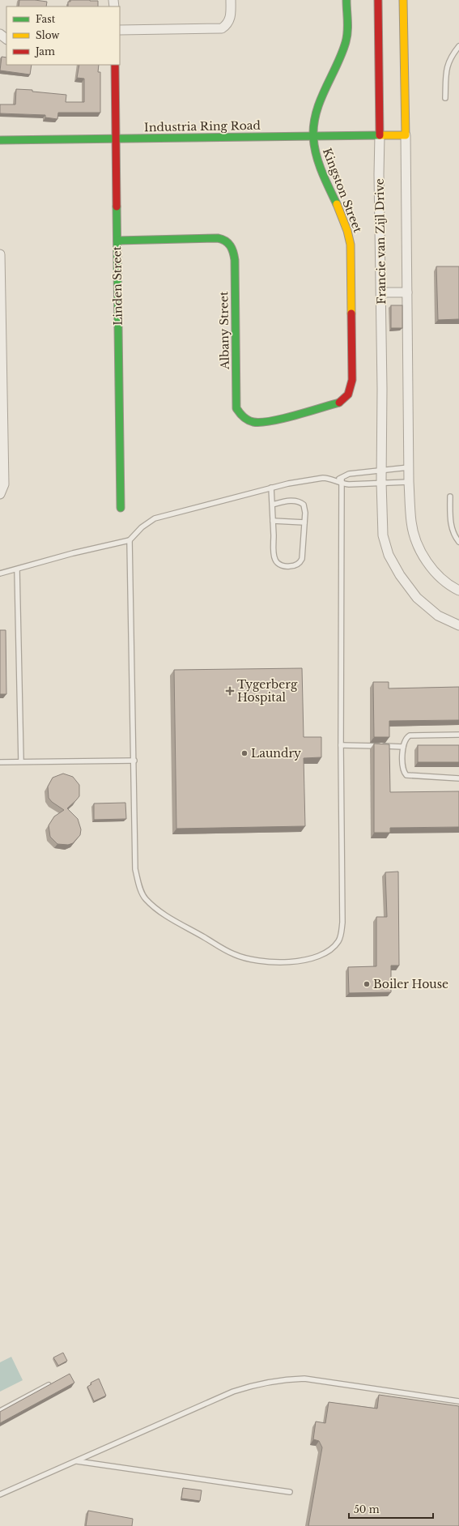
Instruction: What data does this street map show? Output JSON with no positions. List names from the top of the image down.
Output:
{
  "streets": {
    "street": [
      "Industria Ring Road",
      "Kingston Street",
      "Francie van Zijl Drive",
      "Linden Street",
      "Albany Street"
    ]
  },
  "crossings": [
    ["Industria Ring Road", "Kingston Street"],
    ["Industria Ring Road", "Francie van Zijl Drive"],
    ["Industria Ring Road", "Linden Street"],
    ["Kingston Street", "Albany Street"],
    ["Linden Street", "Albany Street"]
  ],
  "places": {
    "health": ["Tygerberg Hospital"],
    "other": ["Laundry", "Boiler House"]
  },
  "legend": ["Fast", "Slow", "Jam"],
  "scale_bar": "50 m"
}
